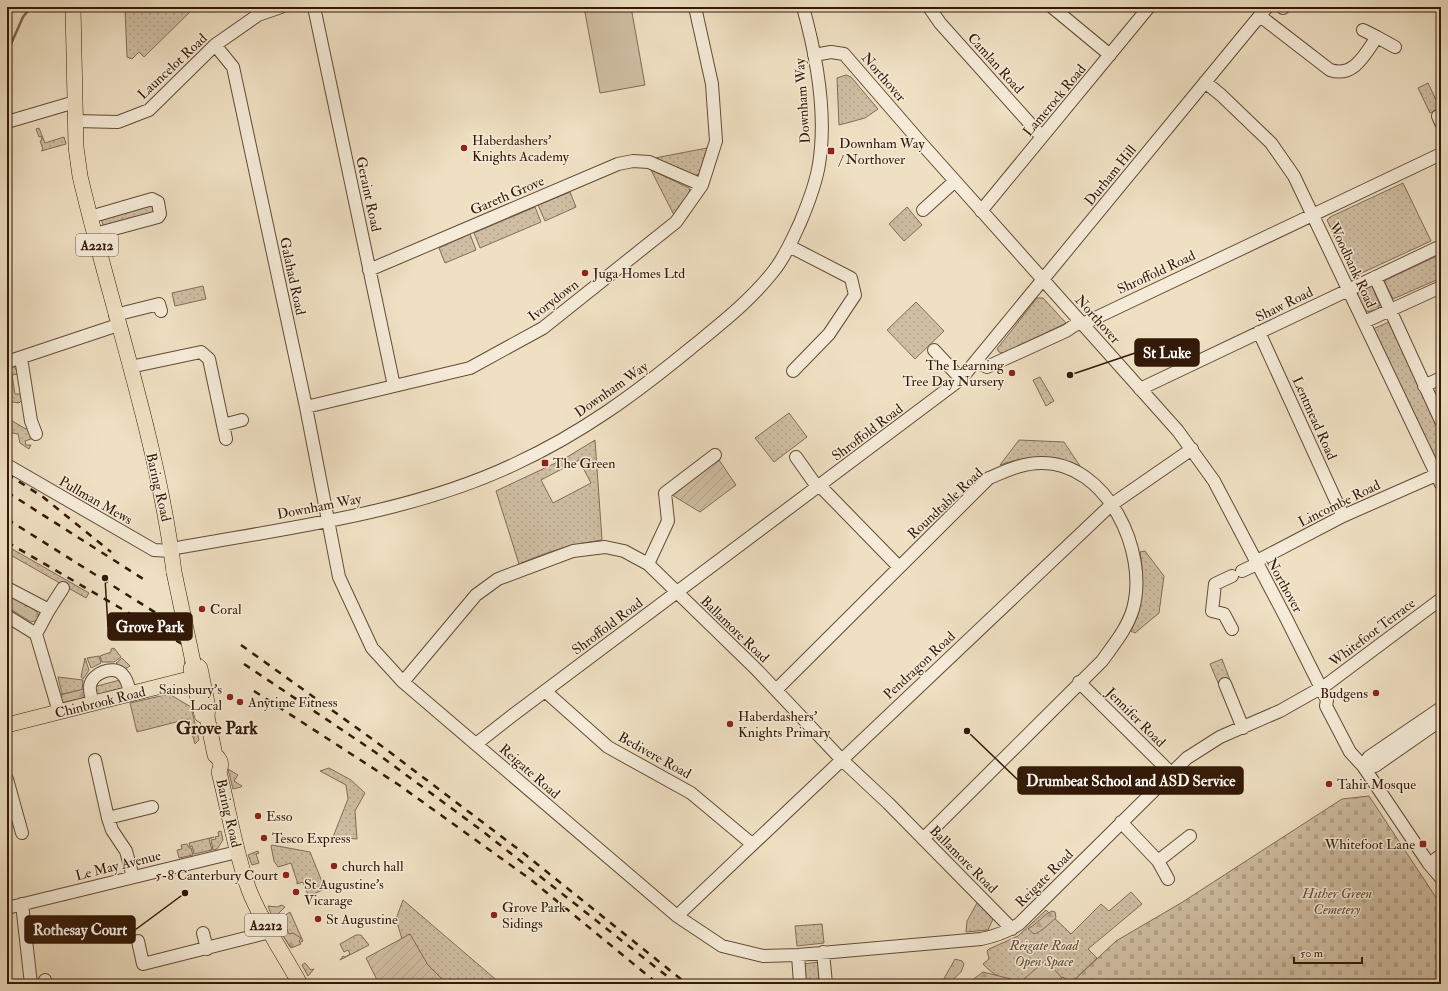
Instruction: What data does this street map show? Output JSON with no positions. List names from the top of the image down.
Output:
{
  "streets": {
    "main road": ["A2212", "Baring Road", "Chinbrook Road"],
    "street": [
      "Camlan Road",
      "Launcelot Road",
      "Northover",
      "Lamerock Road",
      "Downham Way",
      "Durham Hill",
      "Geraint Road",
      "Gareth Grove",
      "Woodbank Road",
      "Shroffold Road",
      "Galahad Road",
      "Ivorydown",
      "Shaw Road",
      "Lentmead Road",
      "Pullman Mews",
      "Roundtable Road",
      "Lincombe Road",
      "Ballamore Road",
      "Whitefoot Terrace",
      "Pendragon Road",
      "Jennifer Road",
      "Bedivere Road",
      "Reigate Road",
      "Le May Avenue"
    ]
  },
  "crossings": [
    ["Camlan Road", "Lamerock Road"],
    ["Launcelot Road", "A2212"],
    ["Launcelot Road", "Galahad Road"],
    ["Launcelot Road", "Baring Road"],
    ["Northover", "Lamerock Road"],
    ["Northover", "Downham Way"],
    ["Northover", "Durham Hill"],
    ["Northover", "Shroffold Road"],
    ["Northover", "Shaw Road"],
    ["Northover", "Lincombe Road"],
    ["Northover", "Whitefoot Terrace"],
    ["Northover", "Pendragon Road"],
    ["Northover", "Reigate Road"],
    ["Downham Way", "Galahad Road"],
    ["Downham Way", "Baring Road"],
    ["Downham Way", "Pullman Mews"],
    ["Downham Way", "Reigate Road"],
    ["Durham Hill", "Woodbank Road"],
    ["Durham Hill", "Shroffold Road"],
    ["Geraint Road", "Gareth Grove"],
    ["Geraint Road", "Ivorydown"],
    ["Gareth Grove", "Ivorydown"],
    ["A2212", "Baring Road"],
    ["Woodbank Road", "Shroffold Road"],
    ["Woodbank Road", "Shaw Road"],
    ["Woodbank Road", "Lincombe Road"],
    ["Shroffold Road", "Ballamore Road"],
    ["Shroffold Road", "Bedivere Road"],
    ["Shroffold Road", "Reigate Road"],
    ["Galahad Road", "Ivorydown"],
    ["Galahad Road", "Reigate Road"],
    ["Shaw Road", "Lentmead Road"],
    ["Lentmead Road", "Lincombe Road"],
    ["Baring Road", "Pullman Mews"],
    ["Baring Road", "Chinbrook Road"],
    ["Baring Road", "Le May Avenue"],
    ["Roundtable Road", "Ballamore Road"],
    ["Roundtable Road", "Pendragon Road"],
    ["Roundtable Road", "Jennifer Road"],
    ["Ballamore Road", "Pendragon Road"],
    ["Ballamore Road", "Reigate Road"],
    ["Whitefoot Terrace", "Reigate Road"],
    ["Pendragon Road", "Bedivere Road"],
    ["Pendragon Road", "Reigate Road"],
    ["Jennifer Road", "Reigate Road"]
  ],
  "districts": ["Grove Park"],
  "parks": ["Hither Green Cemetery", "Reigate Road Open Space"],
  "places": {
    "other": [
      "Haberdashers' Knights Academy",
      "Juga Homes Ltd",
      "The Learning Tree Day Nursery",
      "St Luke",
      "Grove Park",
      "Coral",
      "Budgens",
      "Sainsbury's Local",
      "Anytime Fitness",
      "Haberdashers' Knights Primary",
      "Drumbeat School and ASD Service",
      "Tahir Mosque",
      "Esso",
      "Tesco Express",
      "church hall",
      "5-8 Canterbury Court",
      "St Augustine's Vicarage",
      "Rothesay Court",
      "Grove Park Sidings",
      "St Augustine"
    ],
    "transit": ["Downham Way / Northover", "The Green", "Whitefoot Lane"]
  },
  "scale_bar": "50 m"
}
